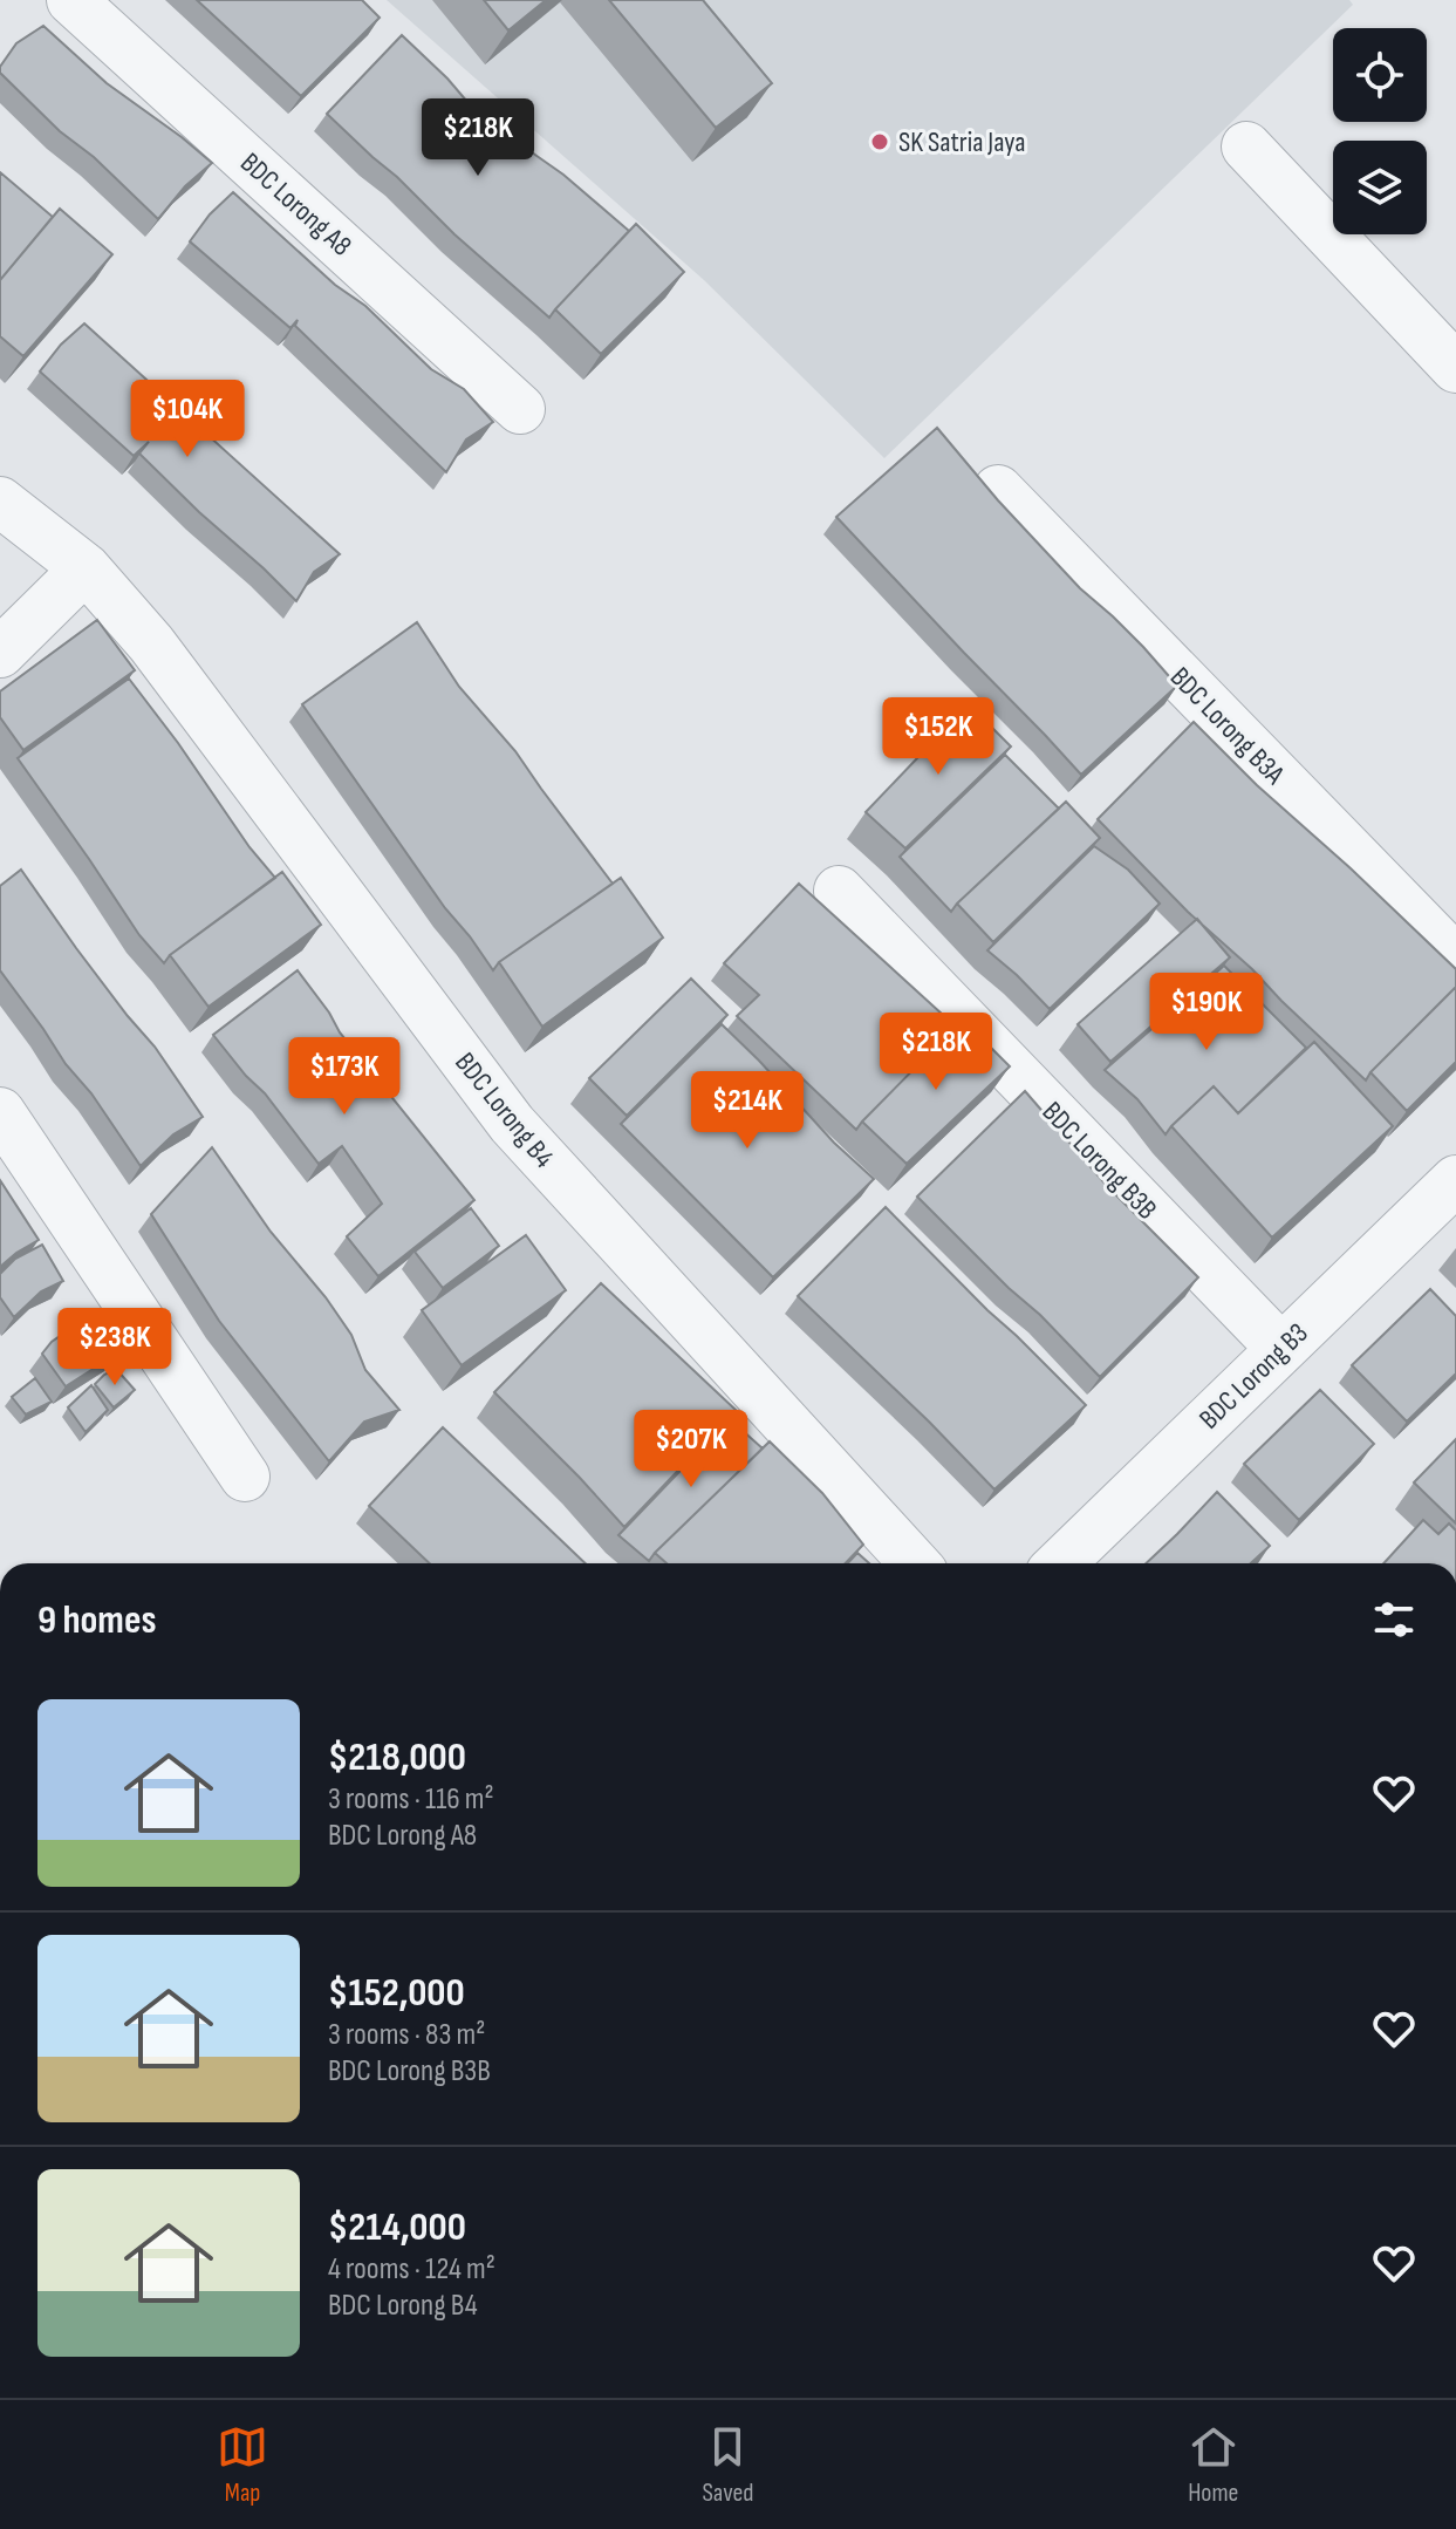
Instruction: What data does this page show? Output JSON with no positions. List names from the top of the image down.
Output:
{
  "streets": {
    "street": [
      "BDC Lorong A8",
      "BDC Lorong B3A",
      "BDC Lorong B4",
      "BDC Lorong B3B",
      "BDC Lorong B3"
    ]
  },
  "crossings": [
    ["BDC Lorong B3B", "BDC Lorong B3"]
  ],
  "places": ["SK Satria Jaya"],
  "page": {
    "price": [
      "$218K",
      "$104K",
      "$152K",
      "$190K",
      "$218K",
      "$173K",
      "$214K",
      "$238K",
      "$207K"
    ],
    "heading": "9 homes",
    "list": [
      {
        "name": "$218,000",
        "note": "3 rooms · 116 m² · BDC Lorong A8"
      },
      {
        "name": "$152,000",
        "note": "3 rooms · 83 m² · BDC Lorong B3B"
      },
      {
        "name": "$214,000",
        "note": "4 rooms · 124 m² · BDC Lorong B4"
      }
    ],
    "tabs": ["Map", "Saved", "Home"]
  }
}
